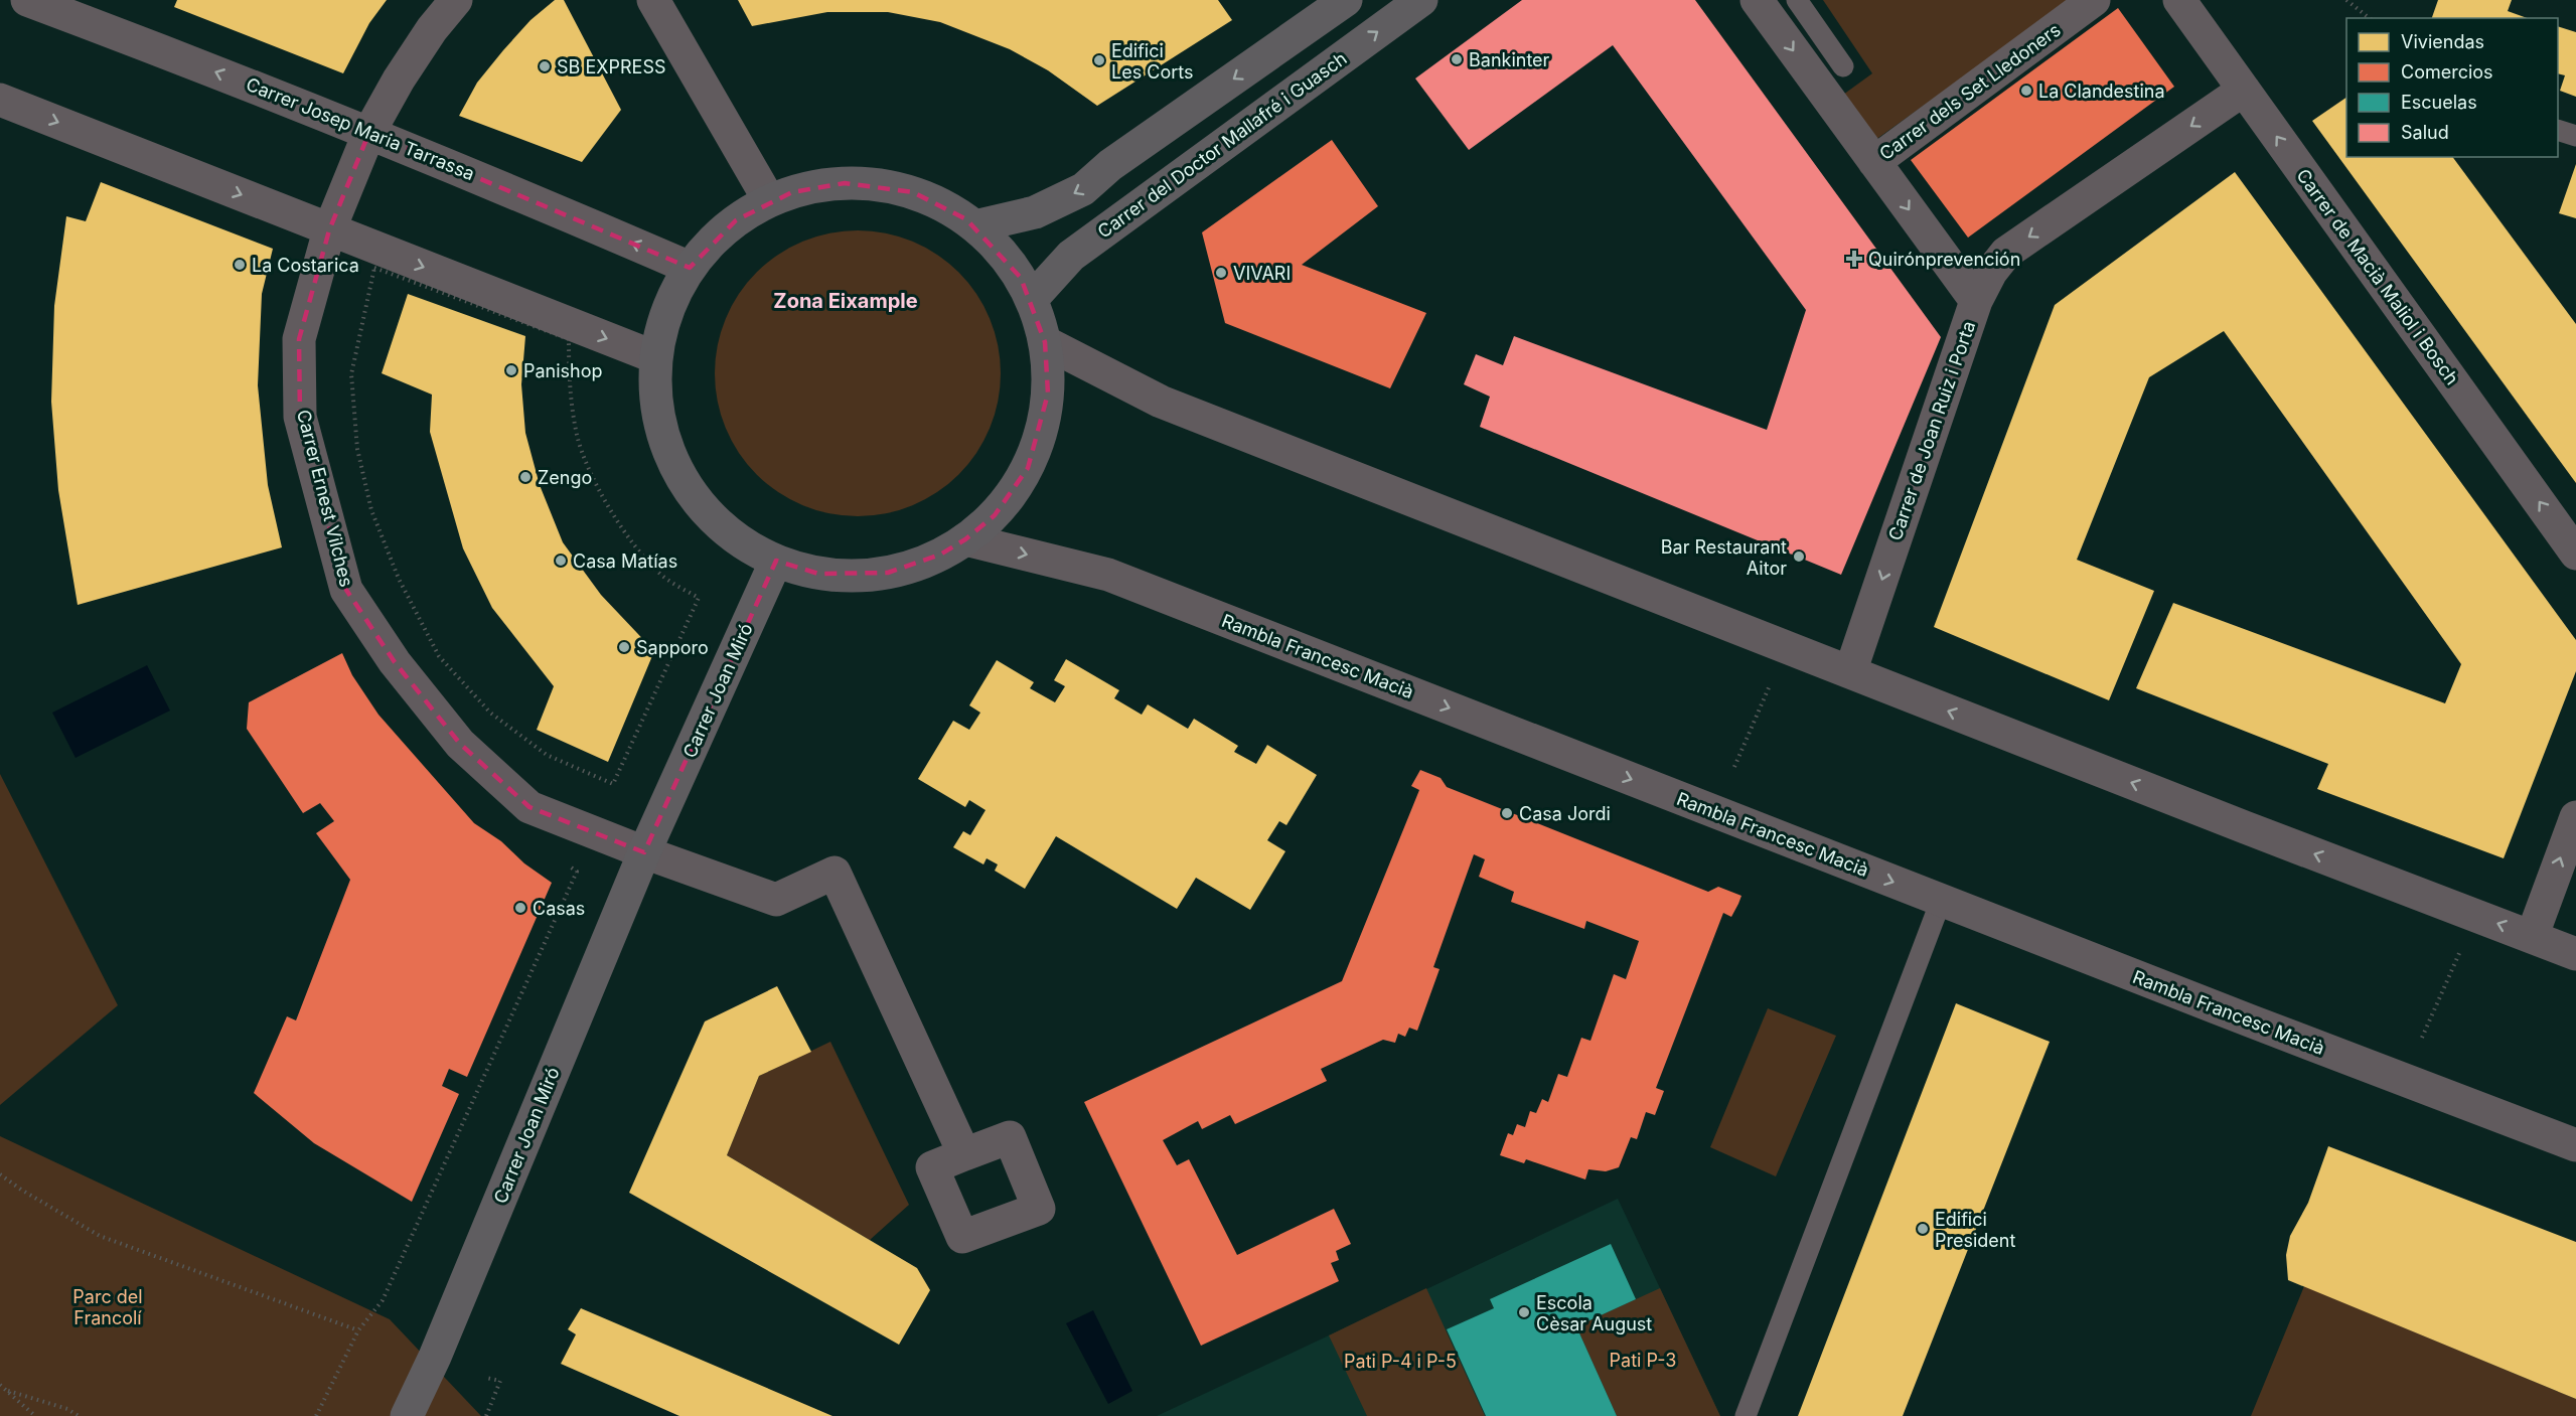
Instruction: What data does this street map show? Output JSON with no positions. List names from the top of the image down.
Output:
{
  "streets": {
    "street": [
      "Carrer dels Set Lledoners",
      "Carrer Josep Maria Tarrassa",
      "Carrer del Doctor Mallafré i Guasch",
      "Carrer de Macià Maliol i Bosch",
      "Carrer de Joan Ruiz i Porta",
      "Carrer Ernest Vilches",
      "Rambla Francesc Macià",
      "Carrer Joan Miró"
    ]
  },
  "crossings": [
    ["Carrer dels Set Lledoners", "Carrer de Joan Ruiz i Porta"],
    ["Carrer Josep Maria Tarrassa", "Carrer Ernest Vilches"],
    ["Carrer Ernest Vilches", "Carrer Joan Miró"]
  ],
  "one_way": ["Carrer de Macià Maliol i Bosch", "Carrer de Joan Ruiz i Porta"],
  "districts": ["Zona Eixample"],
  "parks": ["Parc del Francolí", "Pati P-3", "Pati P-4 i P-5"],
  "places": {
    "other": [
      "Bankinter",
      "Edifici Les Corts",
      "SB EXPRESS",
      "La Clandestina",
      "La Costarica",
      "VIVARI",
      "Panishop",
      "Zengo",
      "Bar Restaurant Aitor",
      "Casa Matías",
      "Sapporo",
      "Casa Jordi",
      "Casas",
      "Edifici President",
      "Escola Cèsar August"
    ],
    "health": ["Quirónprevención"]
  },
  "legend": [
    "Viviendas",
    "Comercios",
    "Escuelas",
    "Salud"
  ]
}
